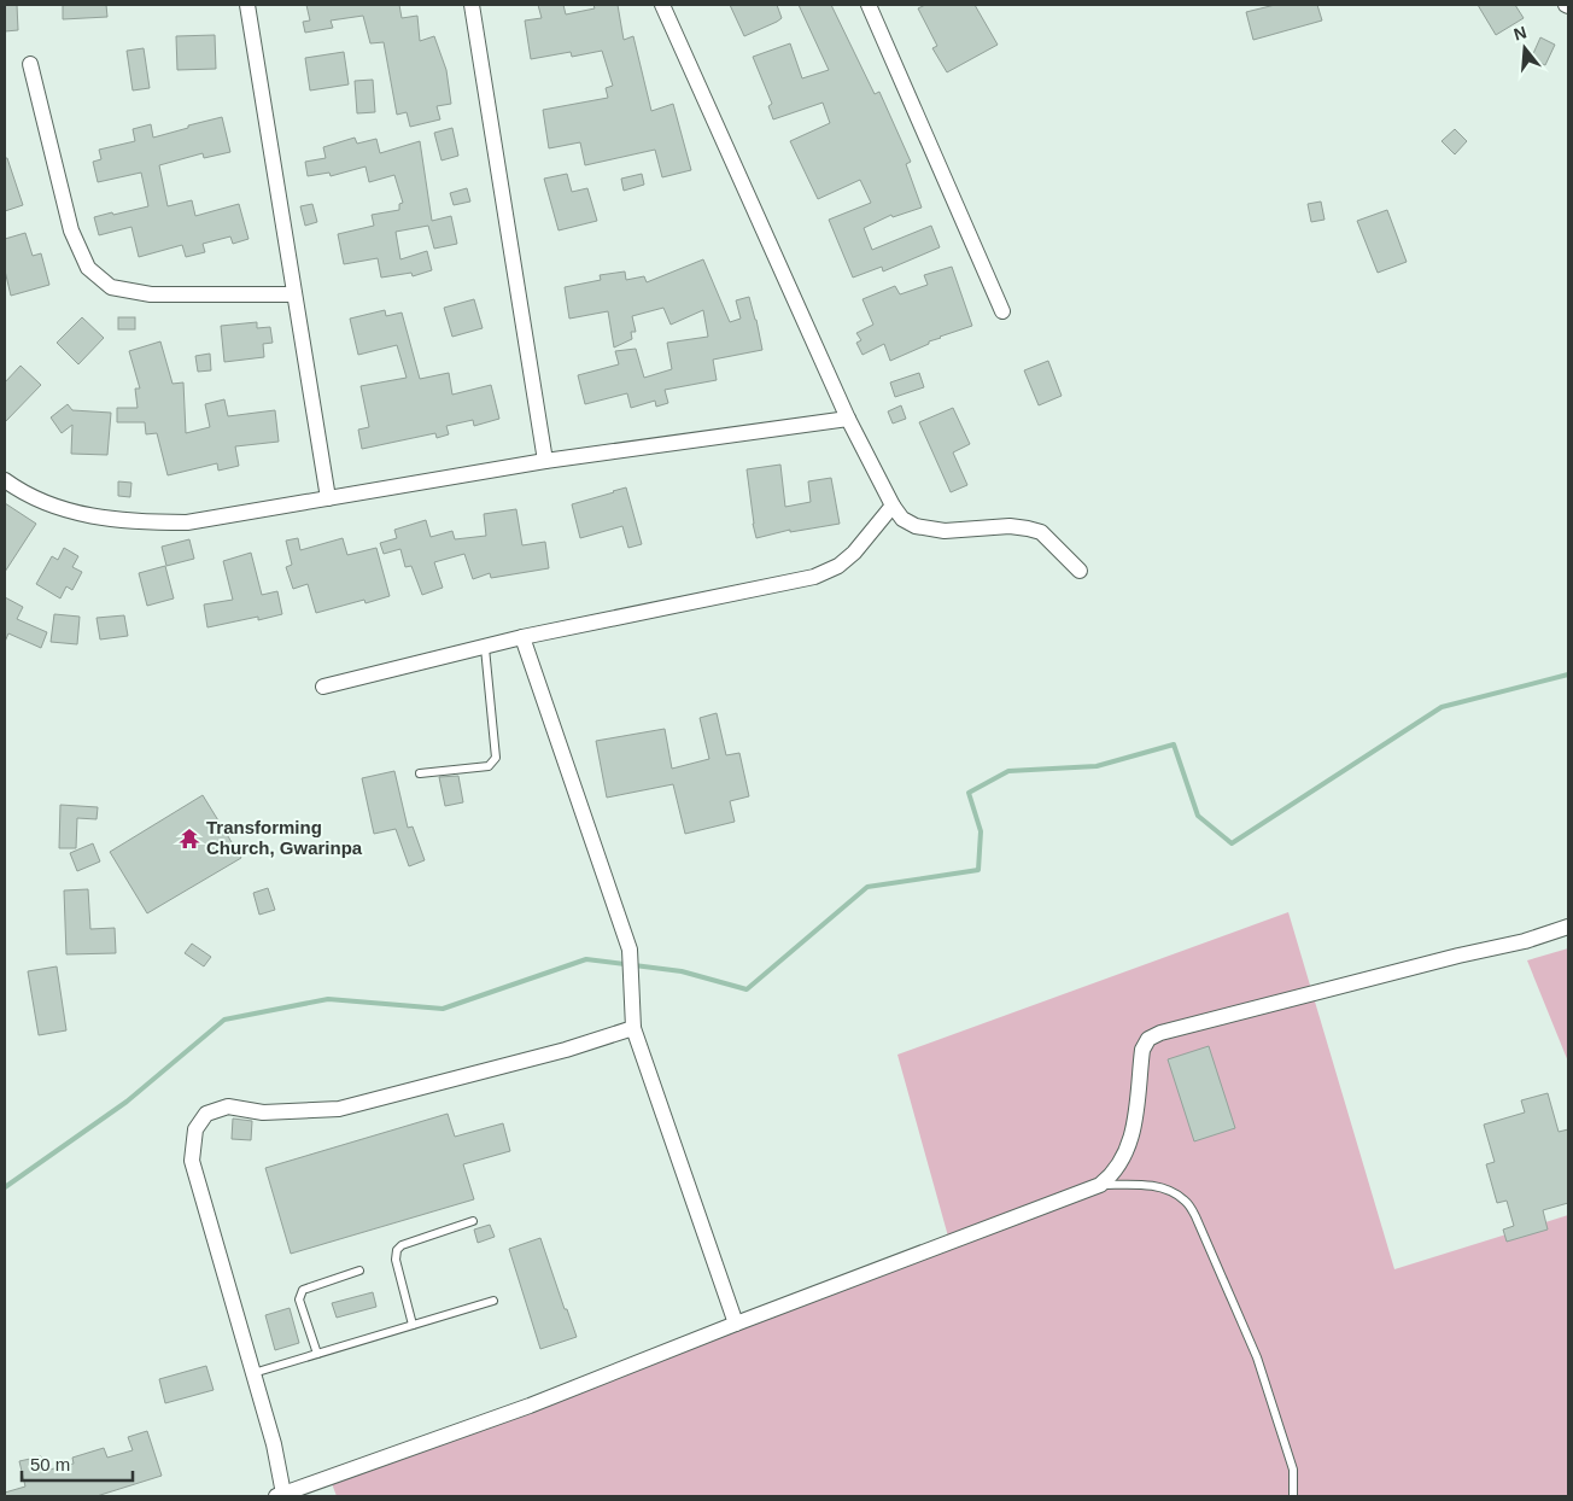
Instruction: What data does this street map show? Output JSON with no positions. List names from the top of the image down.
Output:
{
  "places": {
    "temple": ["Transforming Church, Gwarinpa"]
  },
  "scale_bar": "50 m",
  "north": "top"
}
